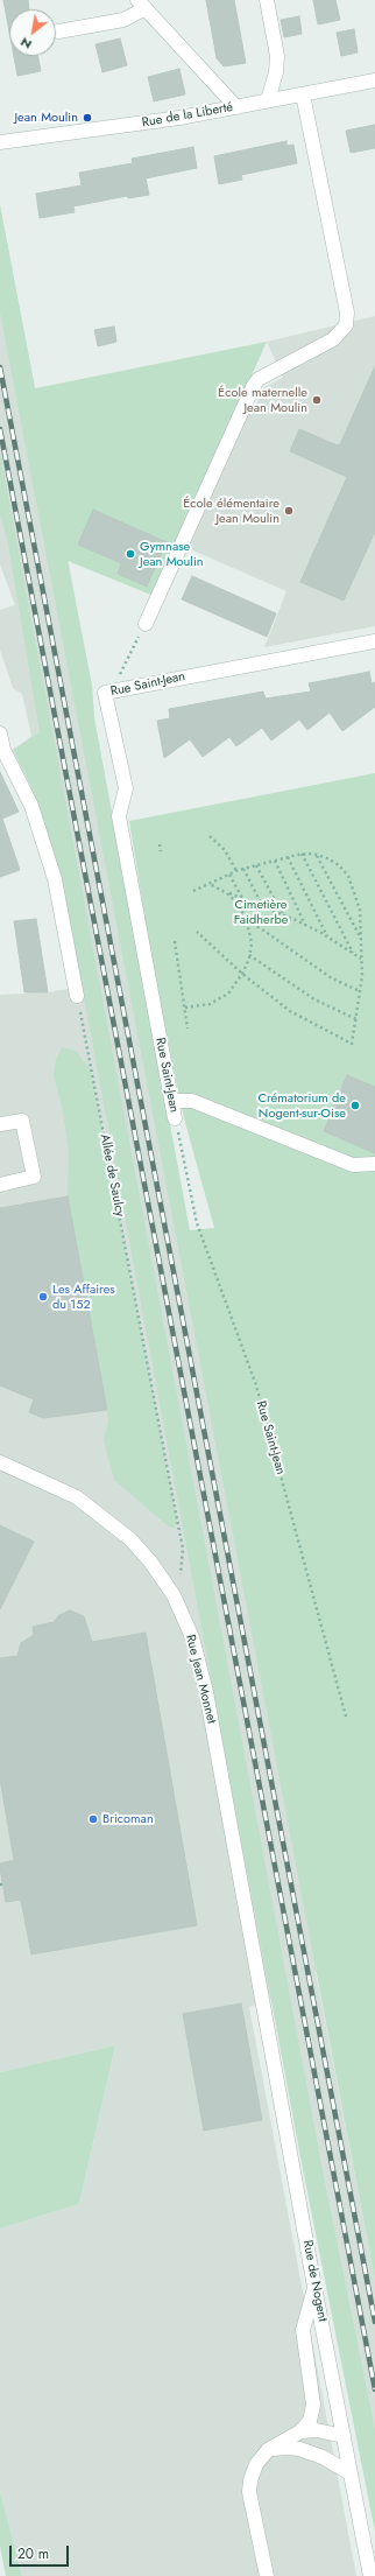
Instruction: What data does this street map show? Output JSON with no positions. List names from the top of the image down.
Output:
{
  "streets": {
    "street": [
      "Rue de la Liberté",
      "Rue Saint-Jean",
      "Rue Jean Monnet",
      "Rue de Nogent"
    ],
    "path": ["Allée de Saulcy"]
  },
  "crossings": [
    ["Allée de Saulcy", "Rue Jean Monnet"],
    ["Rue Jean Monnet", "Rue de Nogent"]
  ],
  "parks": ["Cimetière Faidherbe"],
  "places": [
    "Jean Moulin",
    "École maternelle Jean Moulin",
    "École élémentaire Jean Moulin",
    "Gymnase Jean Moulin",
    "Crématorium de Nogent-sur-Oise",
    "Les Affaires du 152",
    "Bricoman"
  ],
  "scale_bar": "20 m",
  "north": "bottom left"
}
